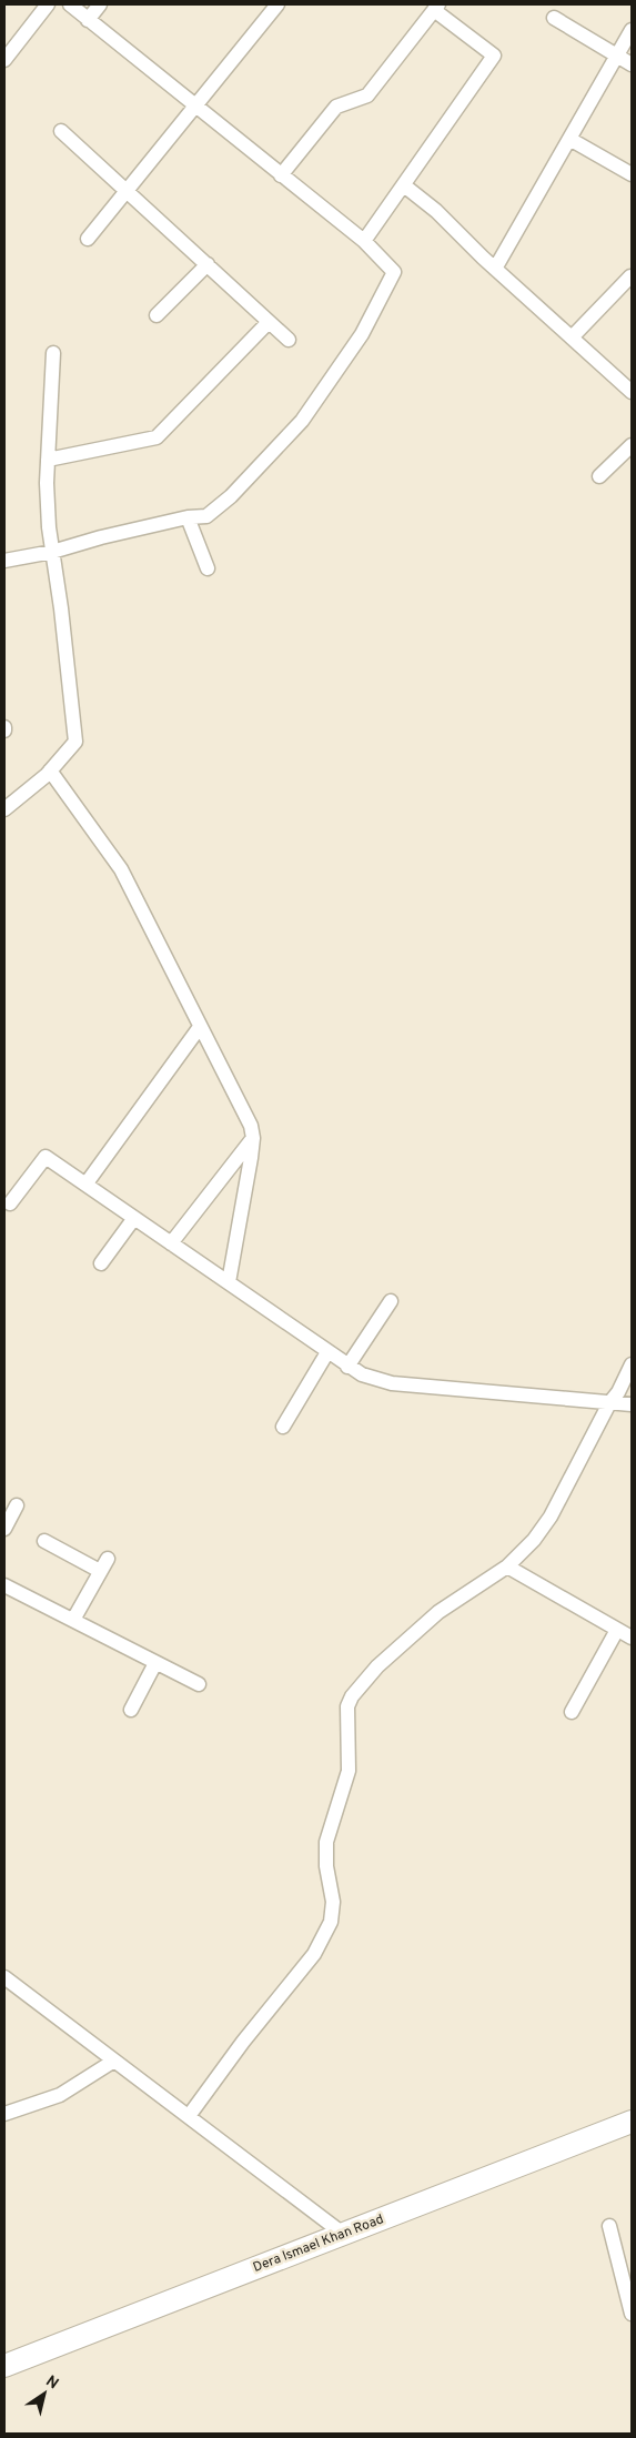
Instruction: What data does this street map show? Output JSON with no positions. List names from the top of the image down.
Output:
{
  "streets": {
    "highway": ["Dera Ismael Khan Road"]
  },
  "north": "top right"
}
